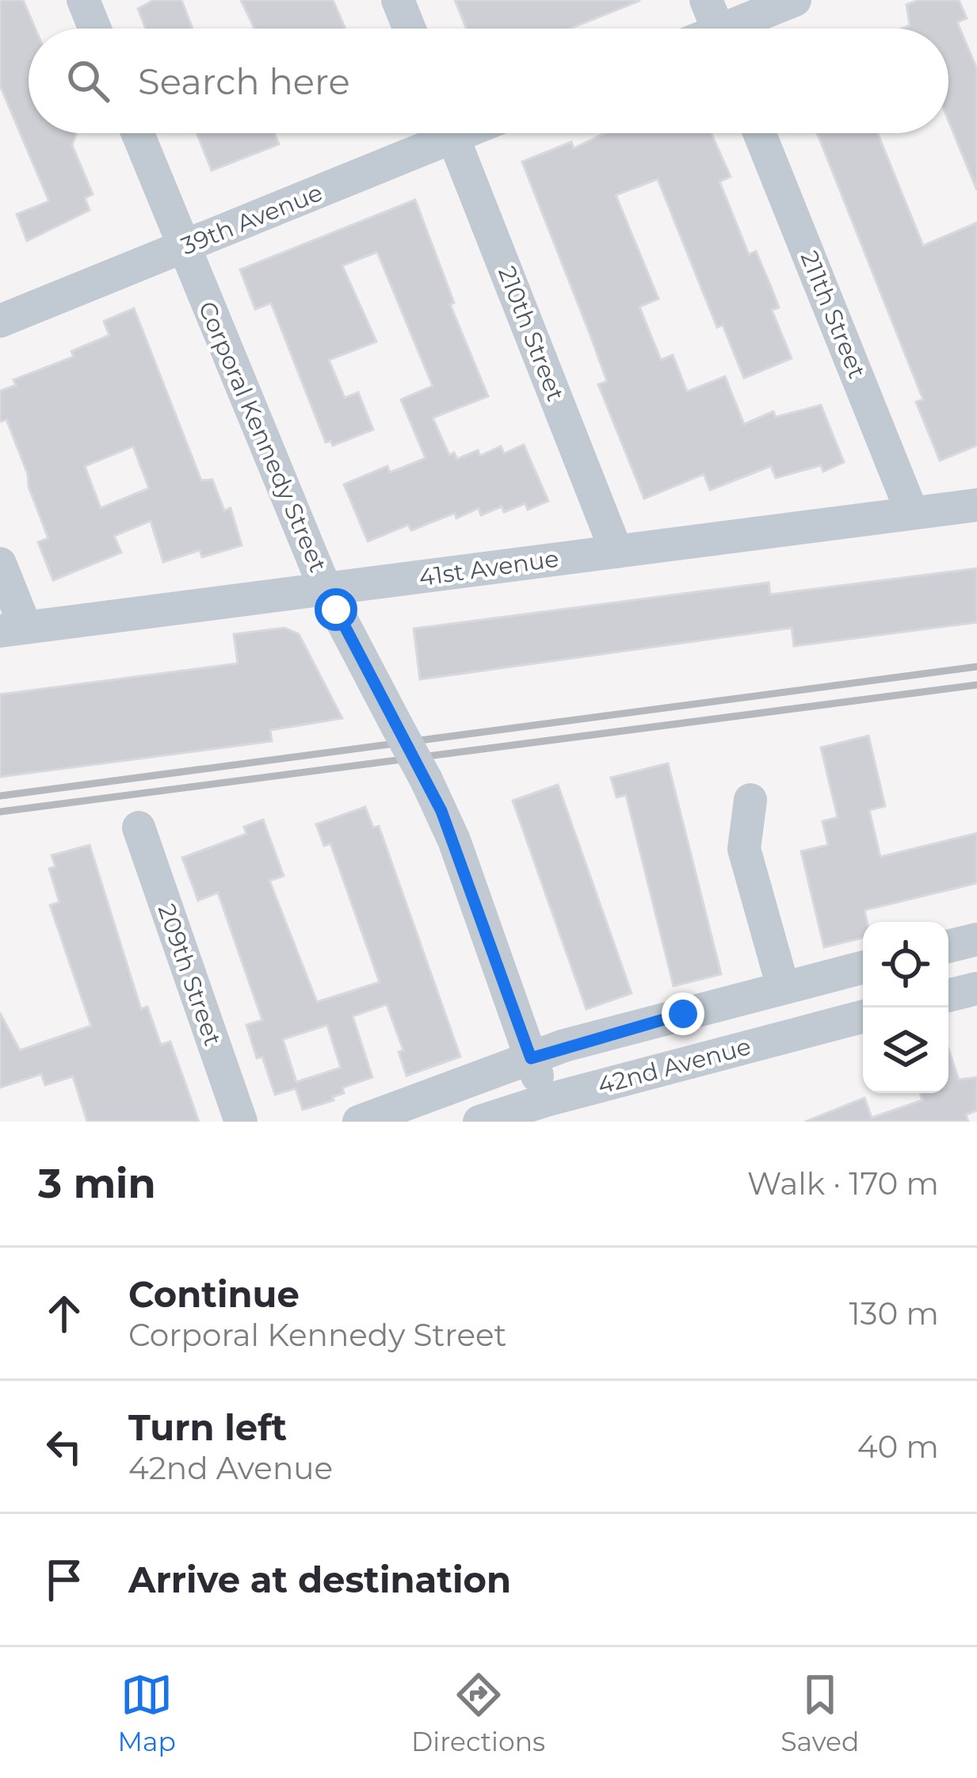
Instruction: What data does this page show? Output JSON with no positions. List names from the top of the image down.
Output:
{
  "streets": {
    "street": [
      "39th Avenue",
      "211th Street",
      "210th Street",
      "Corporal Kennedy Street",
      "41st Avenue",
      "209th Street",
      "42nd Avenue"
    ]
  },
  "crossings": [
    ["39th Avenue", "Corporal Kennedy Street"],
    ["211th Street", "41st Avenue"],
    ["210th Street", "41st Avenue"],
    ["Corporal Kennedy Street", "41st Avenue"],
    ["Corporal Kennedy Street", "42nd Avenue"]
  ],
  "page": {
    "search": "Search here",
    "heading": ["3 min", "Walk · 170 m"],
    "list": [
      ["Continue", "Corporal Kennedy Street", "130 m"],
      ["Turn left", "42nd Avenue", "40 m"],
      "Arrive at destination"
    ],
    "nav": ["Map", "Directions", "Saved"]
  }
}
